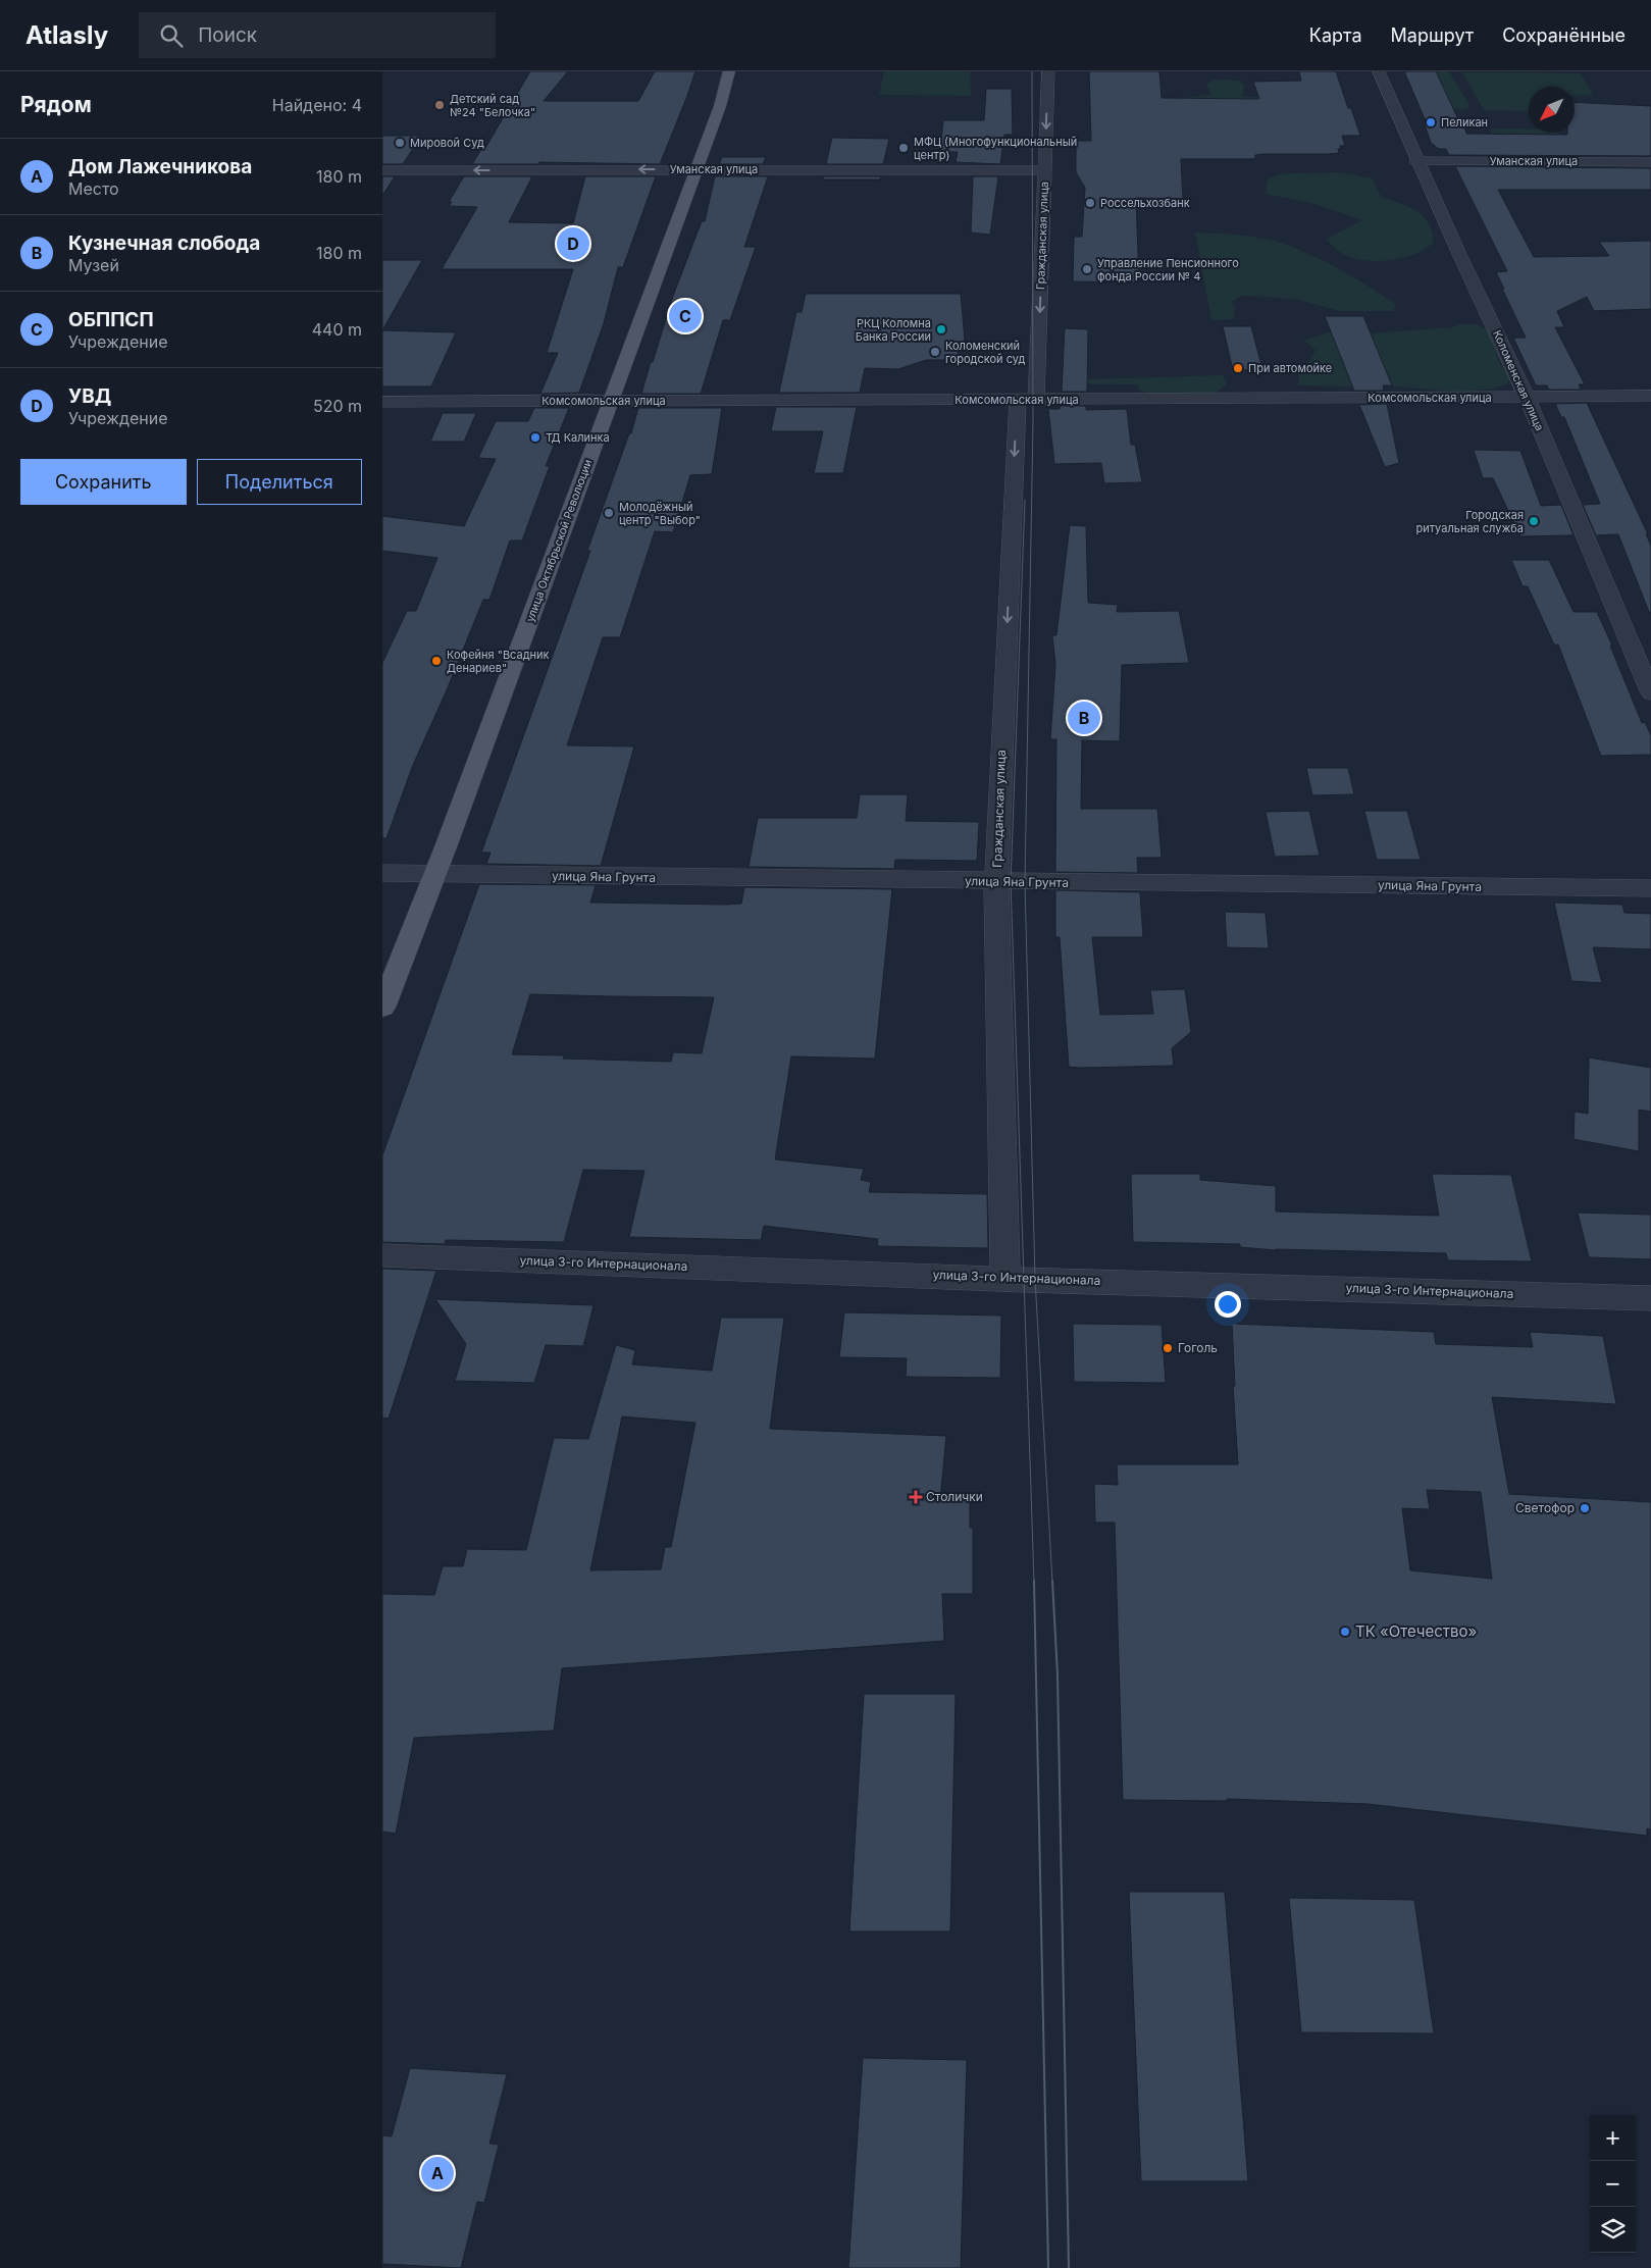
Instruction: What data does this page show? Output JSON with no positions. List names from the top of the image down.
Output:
{
  "streets": {
    "main road": ["улица Октябрьской Революции"],
    "street": [
      "Уманская улица",
      "Гражданская улица",
      "Коломенская улица",
      "Комсомольская улица",
      "улица Яна Грунта",
      "улица 3-го Интернационала"
    ]
  },
  "crossings": [
    ["Уманская улица", "Гражданская улица"],
    ["Уманская улица", "Коломенская улица"],
    ["Уманская улица", "улица Октябрьской Революции"],
    ["Гражданская улица", "Комсомольская улица"],
    ["Гражданская улица", "улица Яна Грунта"],
    ["Гражданская улица", "улица 3-го Интернационала"],
    ["Коломенская улица", "Комсомольская улица"],
    ["Комсомольская улица", "улица Октябрьской Революции"],
    ["улица Октябрьской Революции", "улица Яна Грунта"]
  ],
  "one_way": ["Гражданская улица"],
  "places": {
    "other": [
      "Детский сад №24 \"Белочка\"",
      "Пеликан",
      "Мировой Суд",
      "МФЦ (Многофункциональный центр)",
      "Россельхозбанк",
      "Управление Пенсионного фонда России № 4",
      "РКЦ Коломна Банка России",
      "Коломенский городской суд",
      "При автомойке",
      "ТД Калинка",
      "Молодёжный центр \"Выбор\"",
      "Городская ритуальная служба",
      "Кофейня \"Всадник Денариев\"",
      "Гоголь",
      "Светофор",
      "ТК «Отечество»"
    ],
    "health": ["Столички"]
  },
  "north": "bottom left",
  "page": {
    "header": "Atlasly",
    "search": "Поиск",
    "nav": ["Карта", "Маршрут", "Сохранённые"],
    "heading": ["Рядом", "Найдено: 4"],
    "list": [
      {
        "mark": "A",
        "name": "Дом Лажечникова",
        "note": "Место",
        "value": "180 m"
      },
      {
        "mark": "B",
        "name": "Кузнечная слобода",
        "note": "Музей",
        "value": "180 m"
      },
      {
        "mark": "C",
        "name": "ОБППСП",
        "note": "Учреждение",
        "value": "440 m"
      },
      {
        "mark": "D",
        "name": "УВД",
        "note": "Учреждение",
        "value": "520 m"
      }
    ],
    "pins": [
      "D",
      "C",
      "B",
      "A"
    ],
    "buttons": ["Сохранить", "Поделиться"],
    "map_buttons": ["+", "−"]
  }
}
